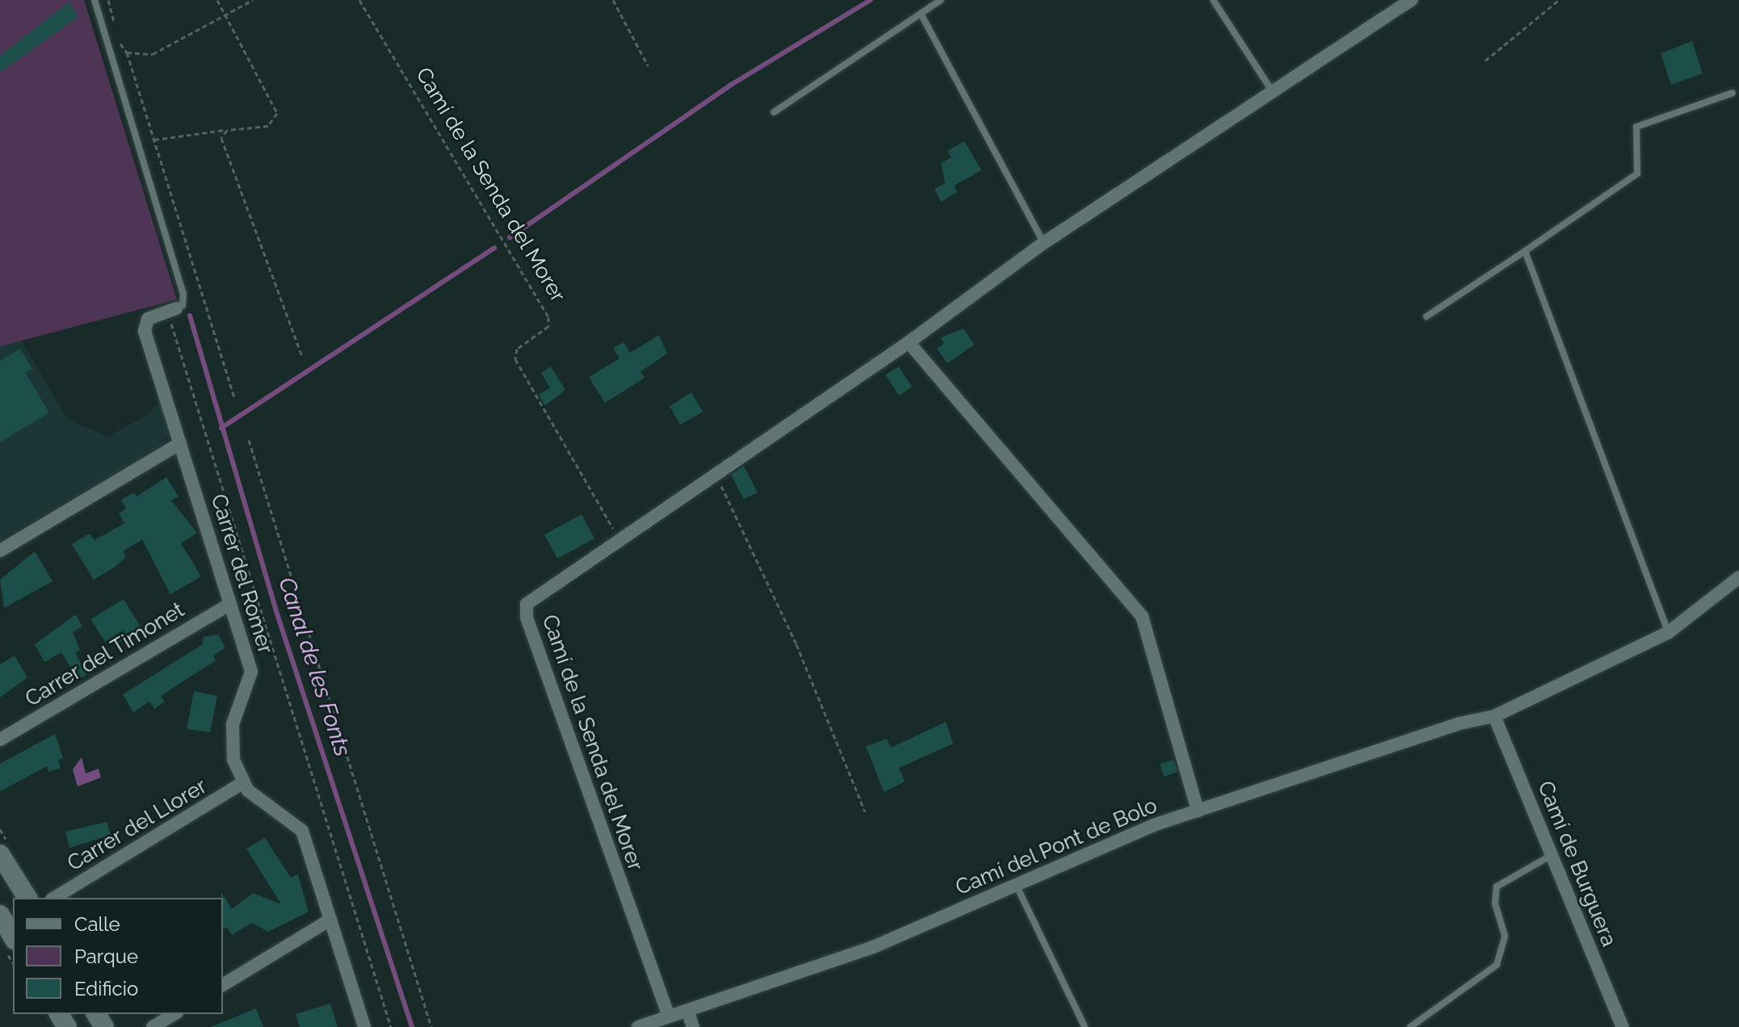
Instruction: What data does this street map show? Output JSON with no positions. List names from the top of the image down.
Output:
{
  "streets": {
    "street": [
      "Camí de la Senda del Morer",
      "Carrer del Romer",
      "Carrer del Timonet",
      "Carrer del Llorer",
      "Camí del Pont de Bolo",
      "Camí de Burguera"
    ]
  },
  "crossings": [
    ["Camí de la Senda del Morer", "Camí del Pont de Bolo"],
    ["Carrer del Romer", "Carrer del Timonet"],
    ["Carrer del Romer", "Carrer del Llorer"],
    ["Camí del Pont de Bolo", "Camí de Burguera"]
  ],
  "water": ["Canal de les Fonts"],
  "legend": ["Calle", "Parque", "Edificio"]
}
